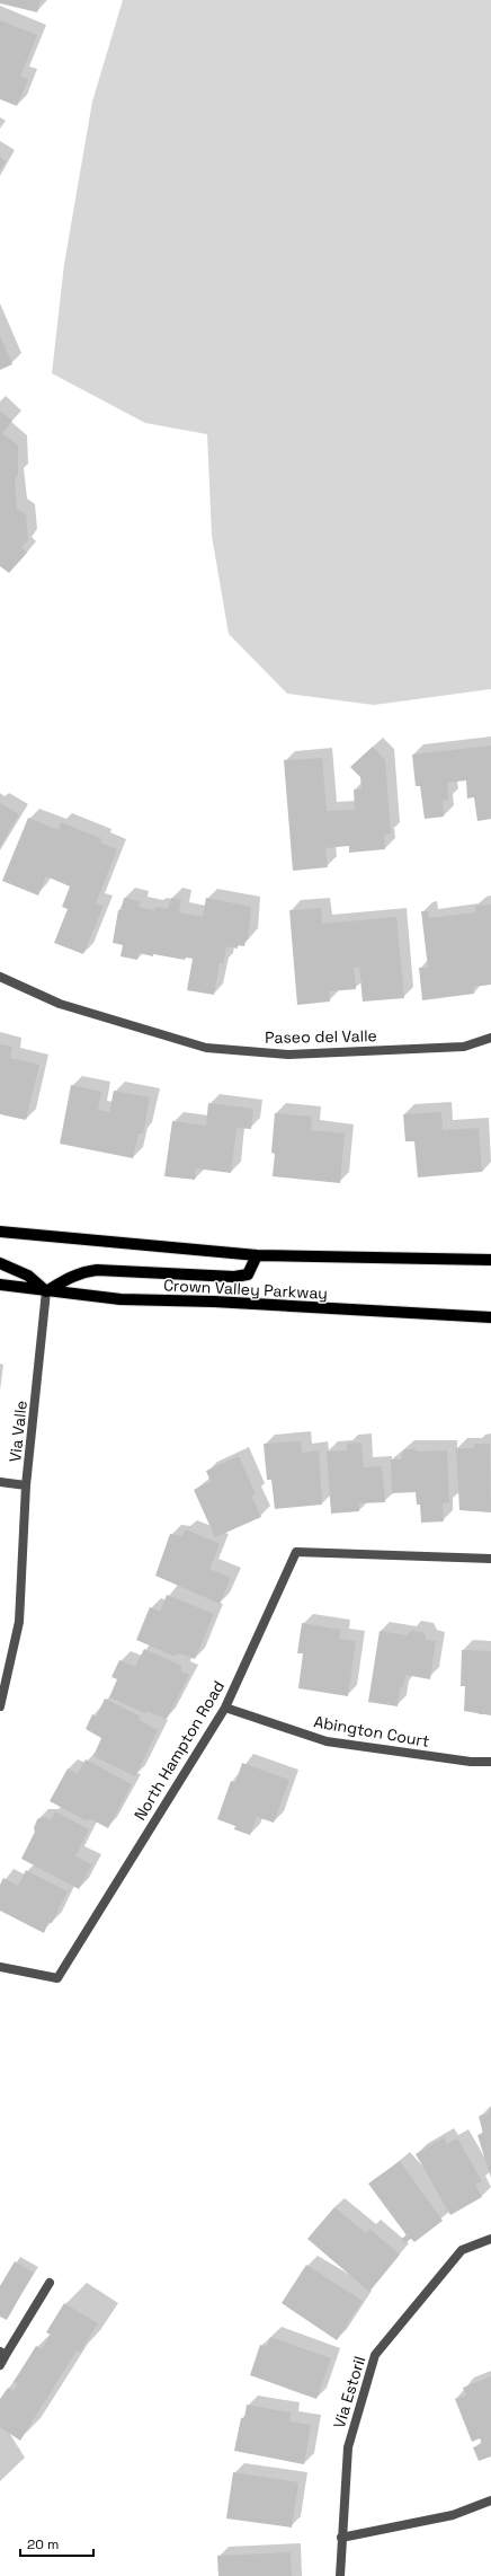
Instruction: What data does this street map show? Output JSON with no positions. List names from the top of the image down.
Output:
{
  "streets": {
    "main road": ["Crown Valley Parkway"],
    "street": [
      "Paseo del Valle",
      "Via Valle",
      "Abington Court",
      "North Hampton Road",
      "Via Estoril"
    ]
  },
  "crossings": [
    ["Crown Valley Parkway", "Via Valle"],
    ["Abington Court", "North Hampton Road"]
  ],
  "scale_bar": "20 m"
}
